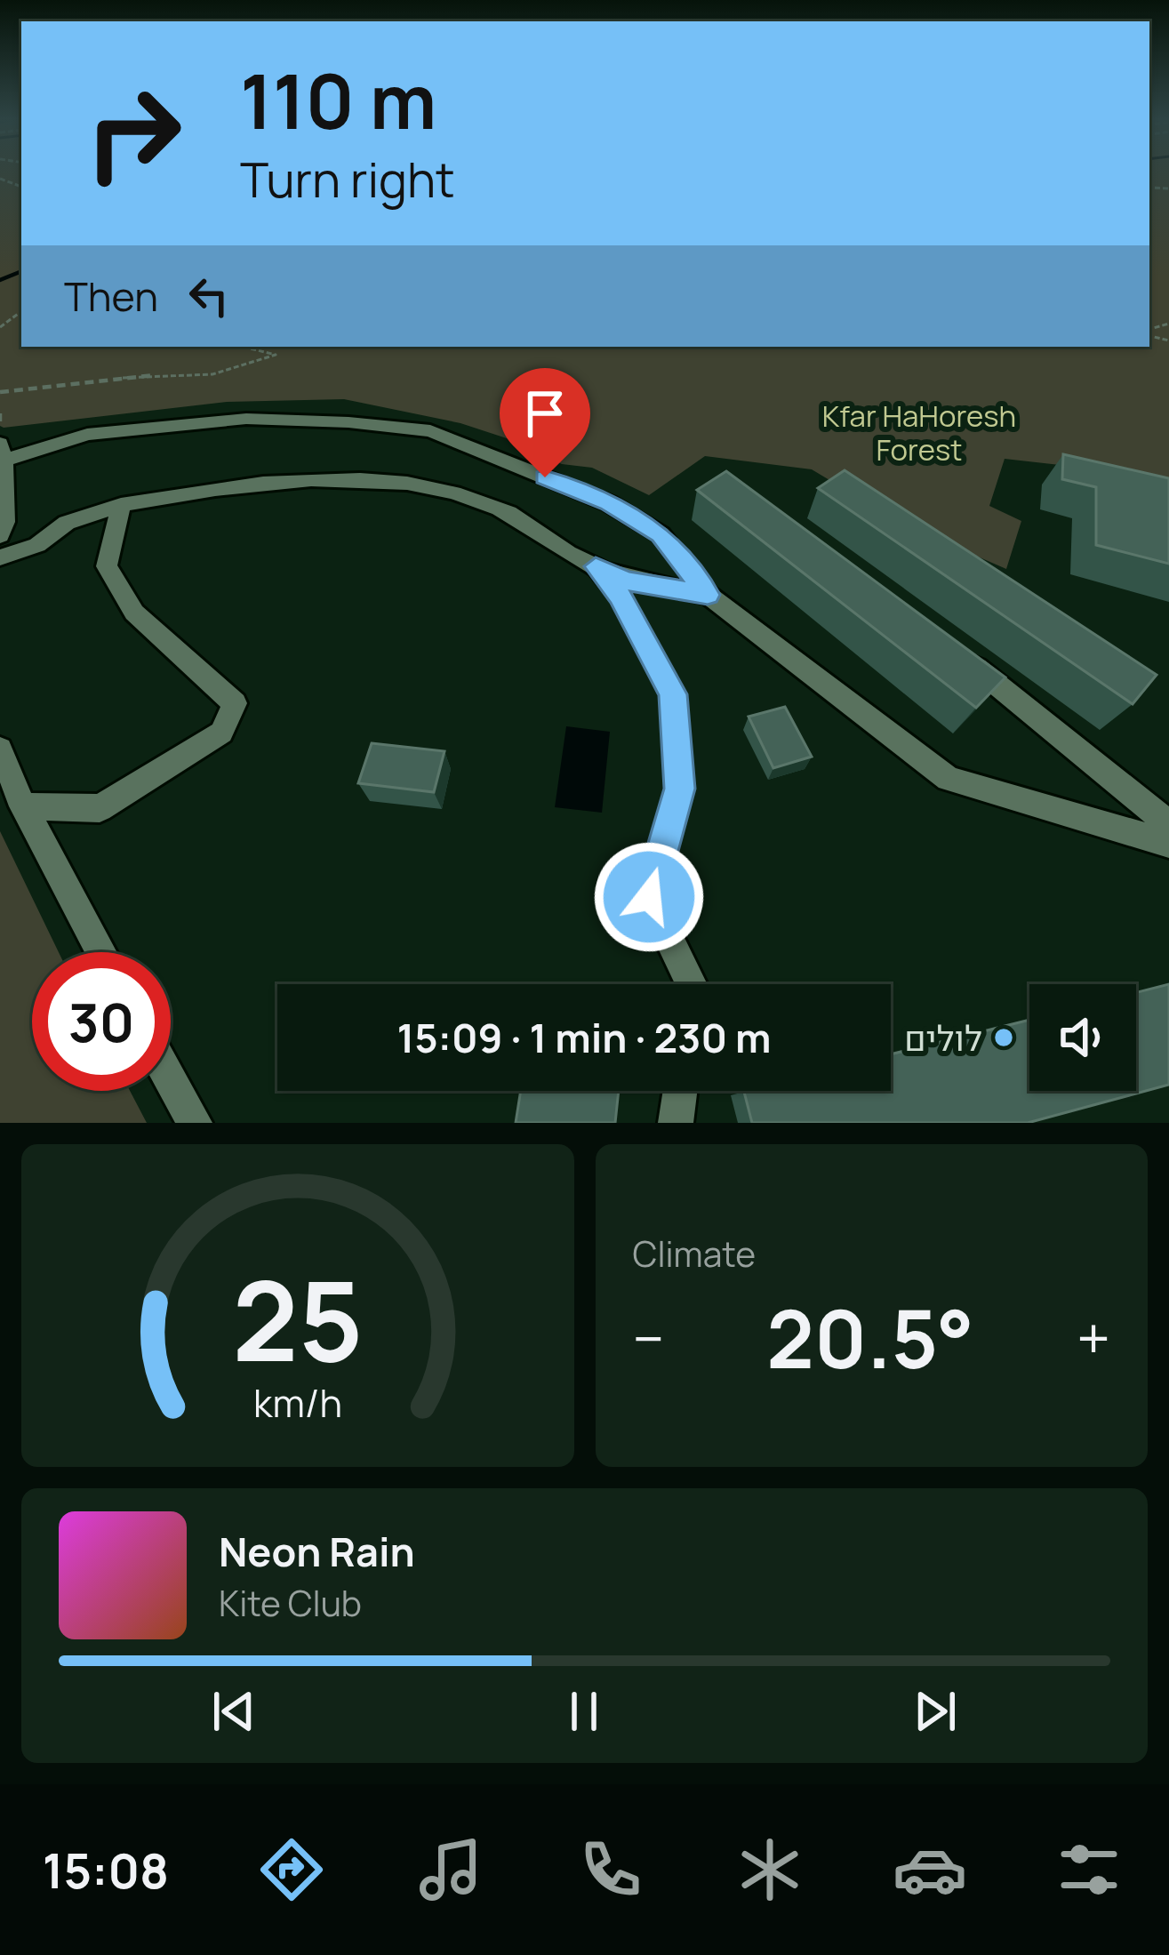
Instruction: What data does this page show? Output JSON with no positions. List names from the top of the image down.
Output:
{
  "parks": ["Kfar HaHoresh Forest"],
  "places": ["לולים"],
  "page": {
    "turn": ["110 m", "Turn right"],
    "then": "Then",
    "limit": "30",
    "trip": "15:09 · 1 min · 230 m",
    "tile": "Climate",
    "heat": ["−", "20.5°", "+"],
    "song": ["Neon Rain", "Kite Club"],
    "tabs": "15:08",
    "gauge": ["25", "km/h"]
  }
}
